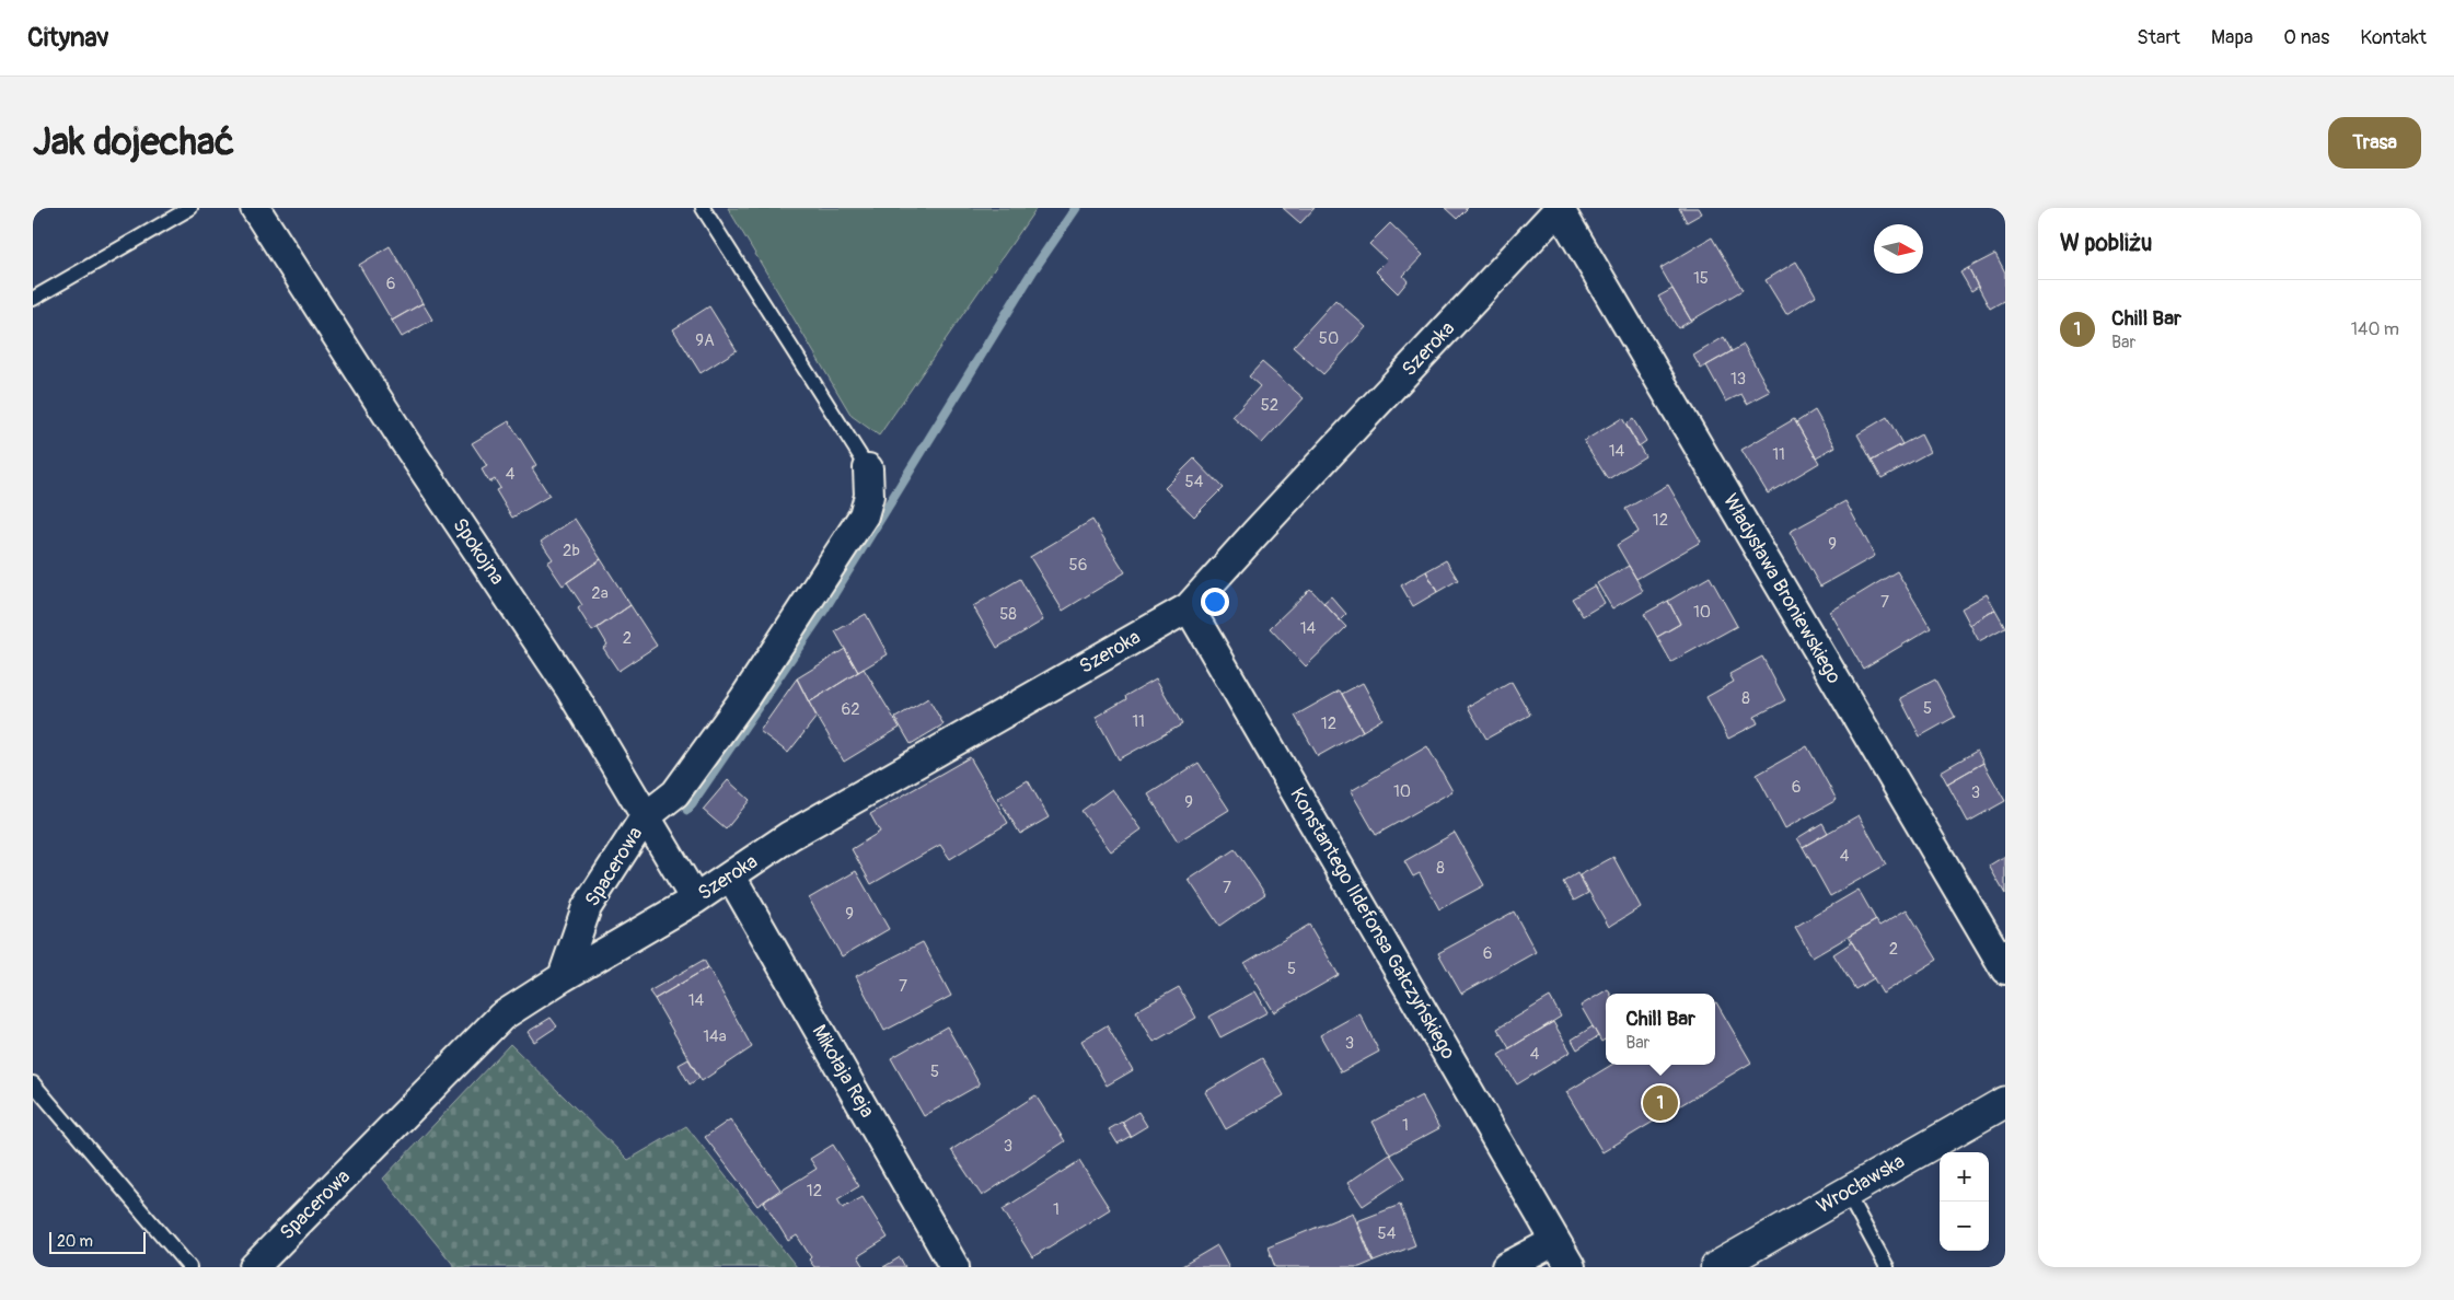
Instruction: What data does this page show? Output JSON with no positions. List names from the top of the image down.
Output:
{
  "streets": {
    "main road": ["Wrocławska"],
    "street": [
      "Szeroka",
      "Spokojna",
      "Władysława Broniewskiego",
      "Spacerowa",
      "Konstantego Ildefonsa Gałczyńskiego",
      "Mikołaja Reja"
    ]
  },
  "crossings": [
    ["Szeroka", "Spokojna"],
    ["Szeroka", "Władysława Broniewskiego"],
    ["Szeroka", "Spacerowa"],
    ["Szeroka", "Konstantego Ildefonsa Gałczyńskiego"],
    ["Szeroka", "Mikołaja Reja"],
    ["Spokojna", "Spacerowa"]
  ],
  "house_numbers": [
    "15",
    "6",
    "50",
    "9A",
    "13",
    "52",
    "14",
    "11",
    "4",
    "54",
    "12",
    "9",
    "2b",
    "56",
    "2a",
    "7",
    "10",
    "58",
    "14",
    "2",
    "8",
    "5",
    "62",
    "11",
    "12",
    "6",
    "10",
    "3",
    "9",
    "4",
    "8",
    "7",
    "9",
    "2",
    "6",
    "5",
    "7",
    "14",
    "14a",
    "3",
    "4",
    "5",
    "1",
    "3",
    "12",
    "1",
    "54"
  ],
  "scale_bar": "20 m",
  "north": "right",
  "page": {
    "header": "Citynav",
    "nav": [
      "Start",
      "Mapa",
      "O nas",
      "Kontakt"
    ],
    "buttons": "Trasa",
    "title": "Jak dojechać",
    "heading": "W pobliżu",
    "list": [
      {
        "mark": "1",
        "name": "Chill Bar",
        "note": "Bar",
        "value": "140 m"
      }
    ],
    "popup": ["Chill Bar", "Bar"],
    "pins": "1",
    "map_buttons": ["+", "−"],
    "scale": "20 m"
  }
}
